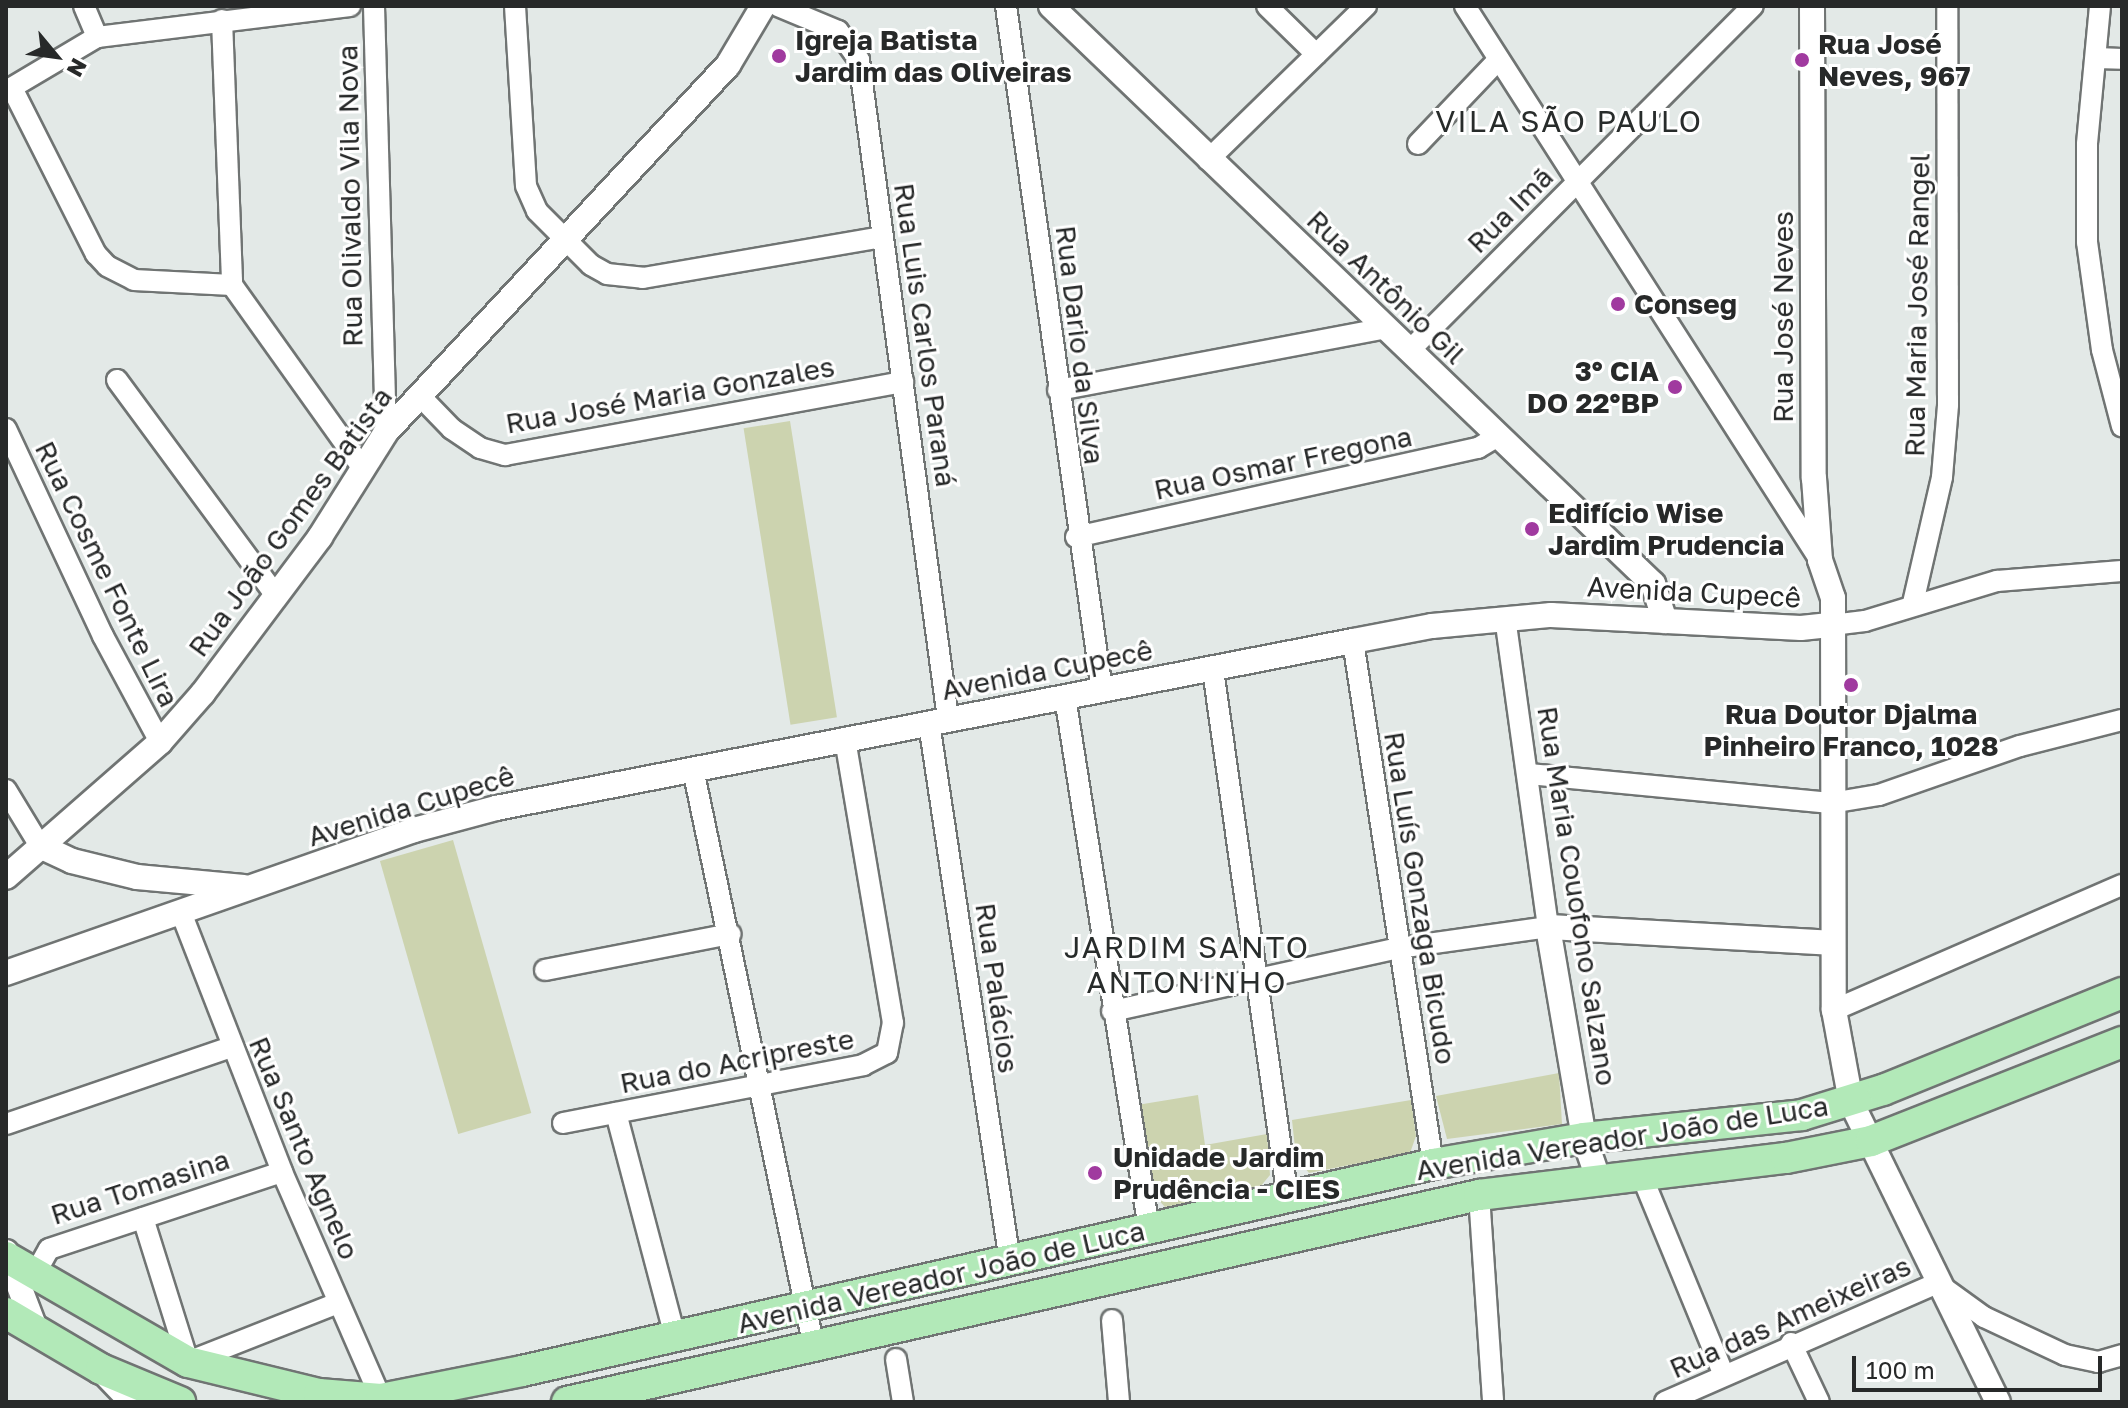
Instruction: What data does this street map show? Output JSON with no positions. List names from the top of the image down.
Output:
{
  "streets": {
    "main road": ["Avenida Vereador João de Luca"],
    "street": [
      "Rua Olivaldo Vila Nova",
      "Rua Imã",
      "Rua Antônio Gil",
      "Rua Maria José Rangel",
      "Rua José Neves",
      "Rua Luis Carlos Paraná",
      "Rua Dario da Silva",
      "Rua José Maria Gonzales",
      "Rua Osmar Fregona",
      "Rua João Gomes Batista",
      "Rua Cosme Fonte Lira",
      "Avenida Cupecê",
      "Rua Maria Couofono Salzano",
      "Rua Luís Gonzaga Bicudo",
      "Rua Palácios",
      "Rua do Acripreste",
      "Rua Santo Agnelo",
      "Rua Tomasina",
      "Rua das Ameixeiras"
    ]
  },
  "crossings": [
    ["Rua Olivaldo Vila Nova", "Rua João Gomes Batista"],
    ["Rua Imã", "Rua Antônio Gil"],
    ["Rua Antônio Gil", "Rua Osmar Fregona"],
    ["Rua Antônio Gil", "Avenida Cupecê"],
    ["Rua Maria José Rangel", "Avenida Cupecê"],
    ["Rua José Neves", "Avenida Cupecê"],
    ["Rua José Neves", "Avenida Vereador João de Luca"],
    ["Rua José Neves", "Rua das Ameixeiras"],
    ["Rua Luis Carlos Paraná", "Rua José Maria Gonzales"],
    ["Rua Luis Carlos Paraná", "Avenida Cupecê"],
    ["Rua Luis Carlos Paraná", "Rua Palácios"],
    ["Rua Dario da Silva", "Rua Osmar Fregona"],
    ["Rua Dario da Silva", "Avenida Cupecê"],
    ["Rua José Maria Gonzales", "Rua João Gomes Batista"],
    ["Rua João Gomes Batista", "Rua Cosme Fonte Lira"],
    ["Avenida Cupecê", "Rua Maria Couofono Salzano"],
    ["Avenida Cupecê", "Rua Luís Gonzaga Bicudo"],
    ["Avenida Cupecê", "Rua Palácios"],
    ["Avenida Cupecê", "Rua do Acripreste"],
    ["Avenida Cupecê", "Rua Santo Agnelo"],
    ["Rua Maria Couofono Salzano", "Avenida Vereador João de Luca"],
    ["Rua Luís Gonzaga Bicudo", "Avenida Vereador João de Luca"],
    ["Rua Palácios", "Avenida Vereador João de Luca"],
    ["Avenida Vereador João de Luca", "Rua Santo Agnelo"],
    ["Avenida Vereador João de Luca", "Rua Tomasina"],
    ["Rua Santo Agnelo", "Rua Tomasina"]
  ],
  "districts": ["VILA SÃO PAULO", "JARDIM SANTO ANTONINHO"],
  "places": [
    "Igreja Batista Jardim das Oliveiras",
    "Rua José Neves, 967",
    "Conseg",
    "3° CIA DO 22°BP",
    "Edifício Wise Jardim Prudencia",
    "Rua Doutor Djalma Pinheiro Franco, 1028",
    "Unidade Jardim Prudência - CIES"
  ],
  "scale_bar": "100 m",
  "north": "bottom right"
}
